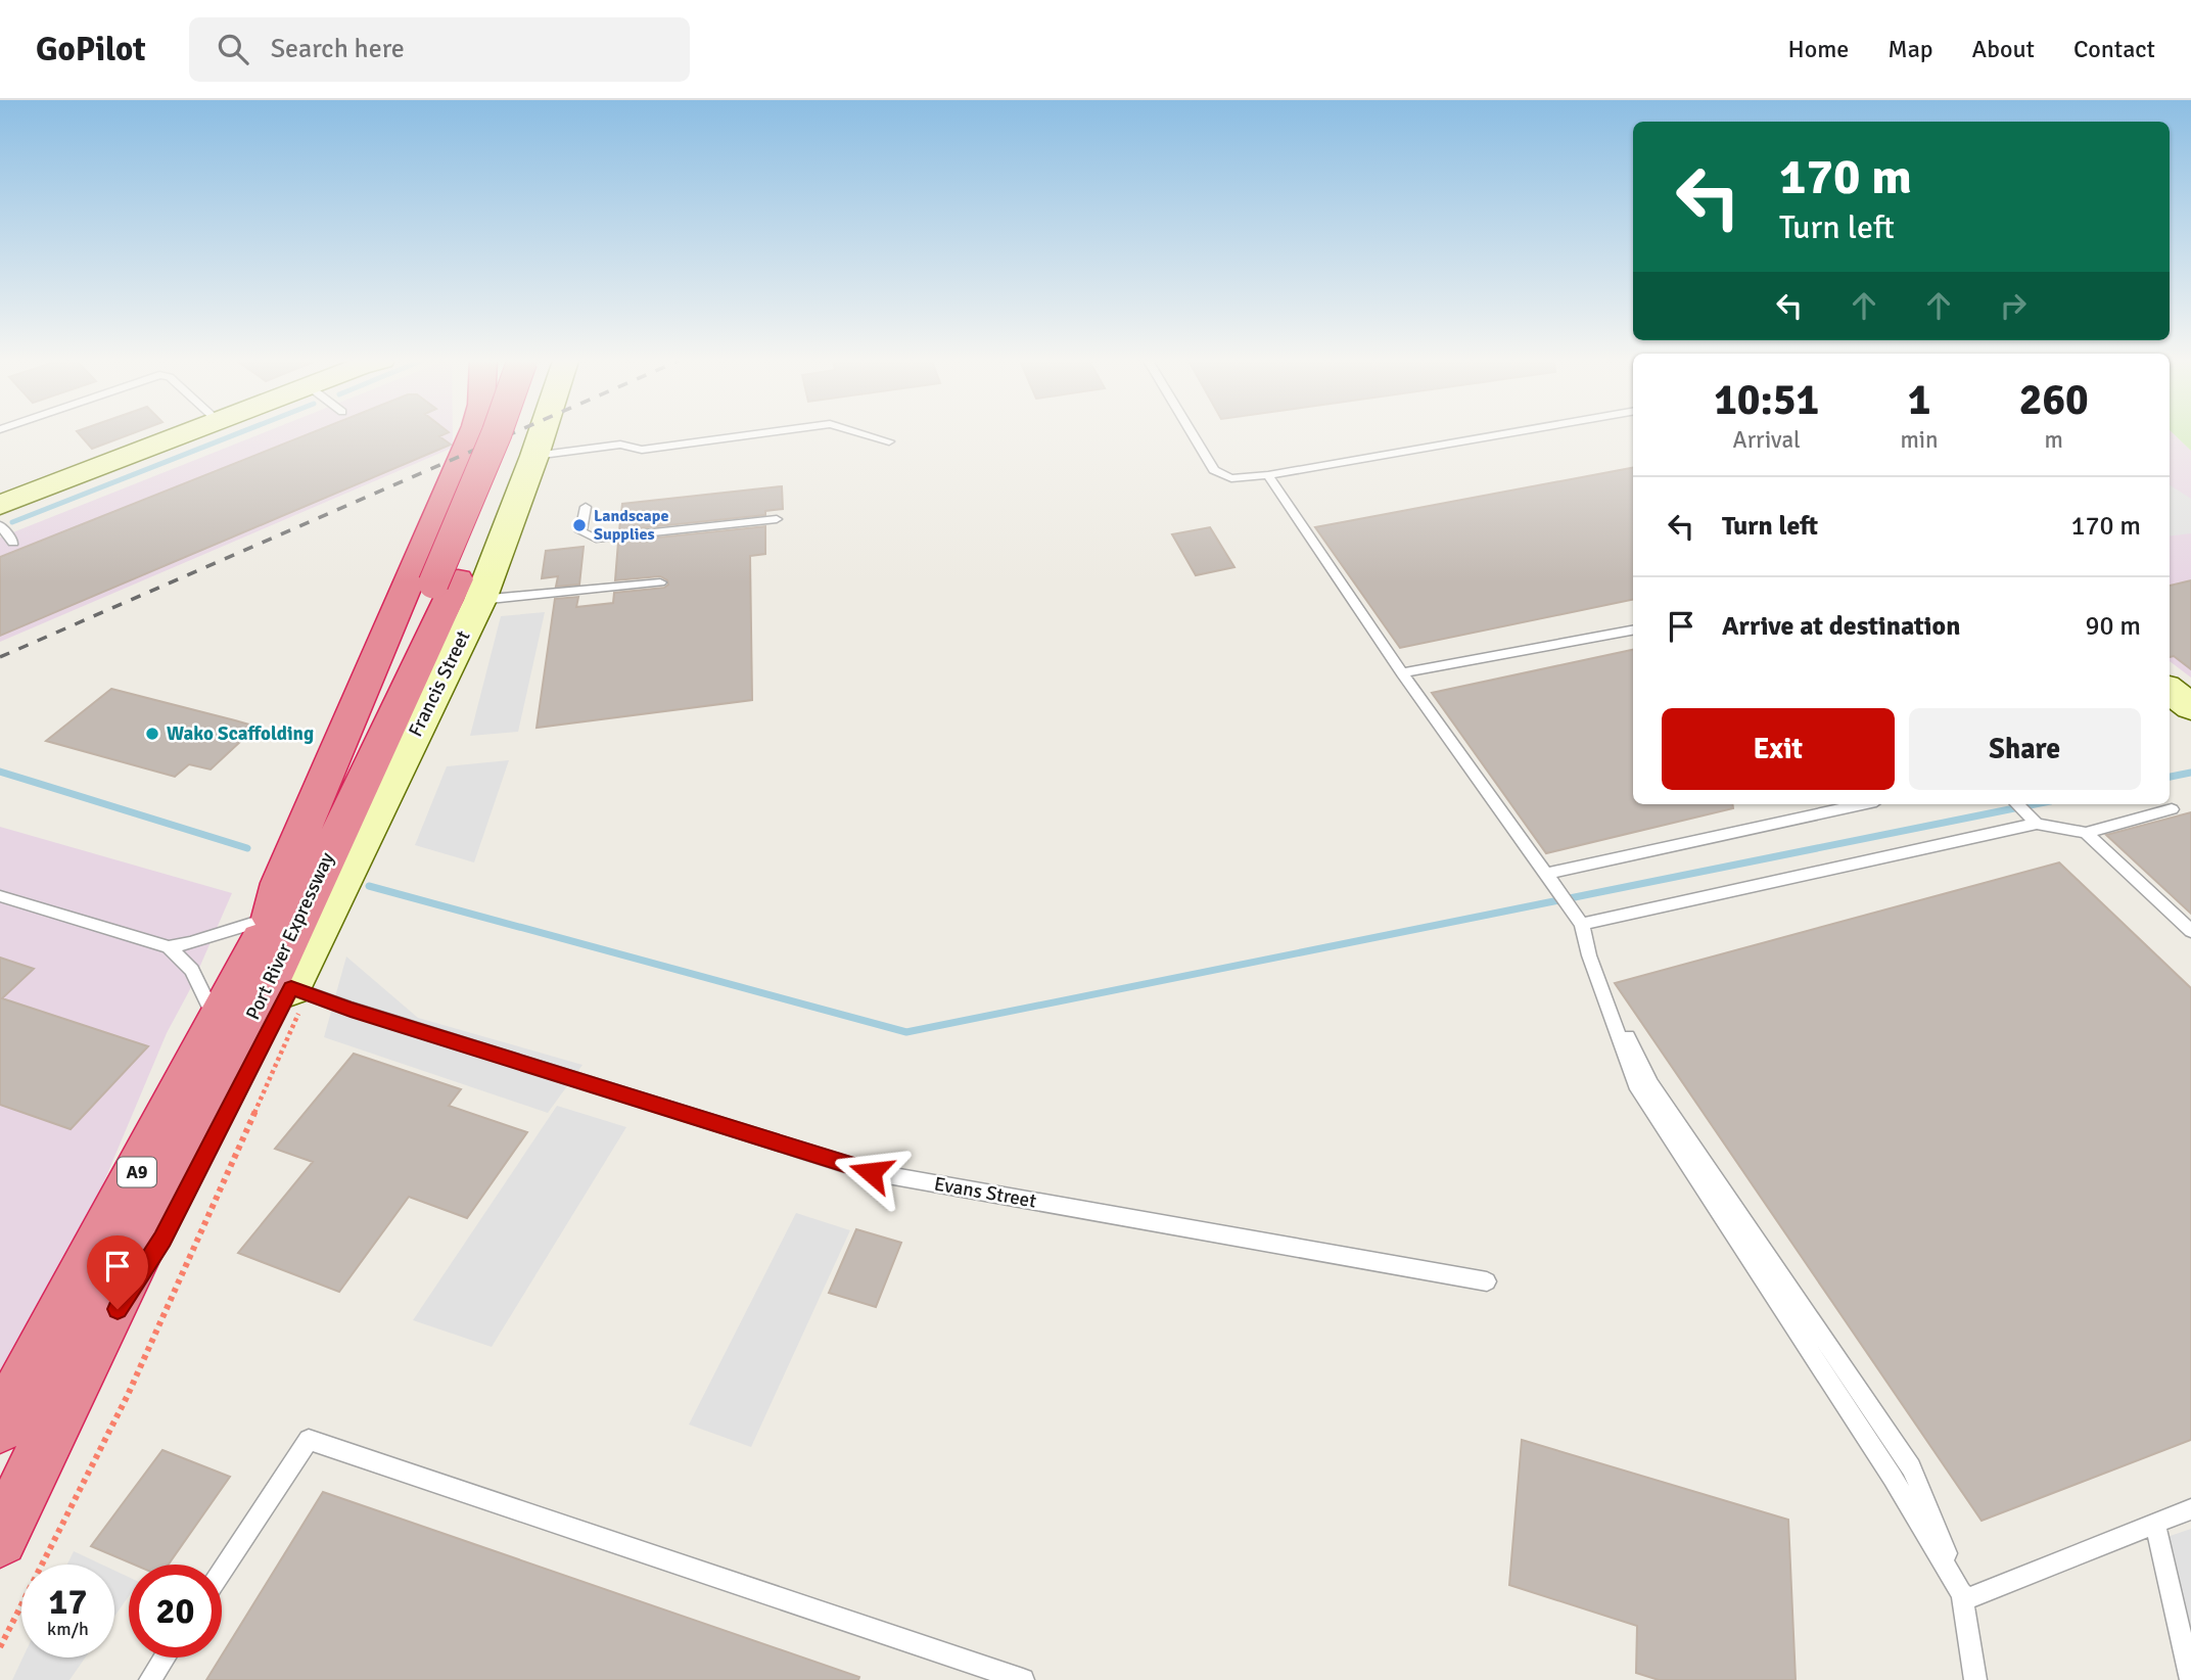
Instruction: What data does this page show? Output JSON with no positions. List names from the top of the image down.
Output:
{
  "streets": {
    "highway": ["Port River Expressway", "A9"],
    "main road": ["Francis Street"],
    "lane": ["Evans Street"]
  },
  "crossings": [
    ["Francis Street", "Port River Expressway"],
    ["Francis Street", "Evans Street"]
  ],
  "places": ["Landscape Supplies", "Wako Scaffolding"],
  "page": {
    "header": "GoPilot",
    "search": "Search here",
    "nav": [
      "Home",
      "Map",
      "About",
      "Contact"
    ],
    "turn": ["170 m", "Turn left"],
    "eta": [
      "10:51",
      "Arrival",
      "1",
      "min",
      "260",
      "m"
    ],
    "list": [
      {
        "name": "Turn left",
        "value": "170 m"
      },
      {
        "name": "Arrive at destination",
        "value": "90 m"
      }
    ],
    "buttons": ["Exit", "Share"],
    "speed": "17 km/h",
    "limit": "20"
  }
}
